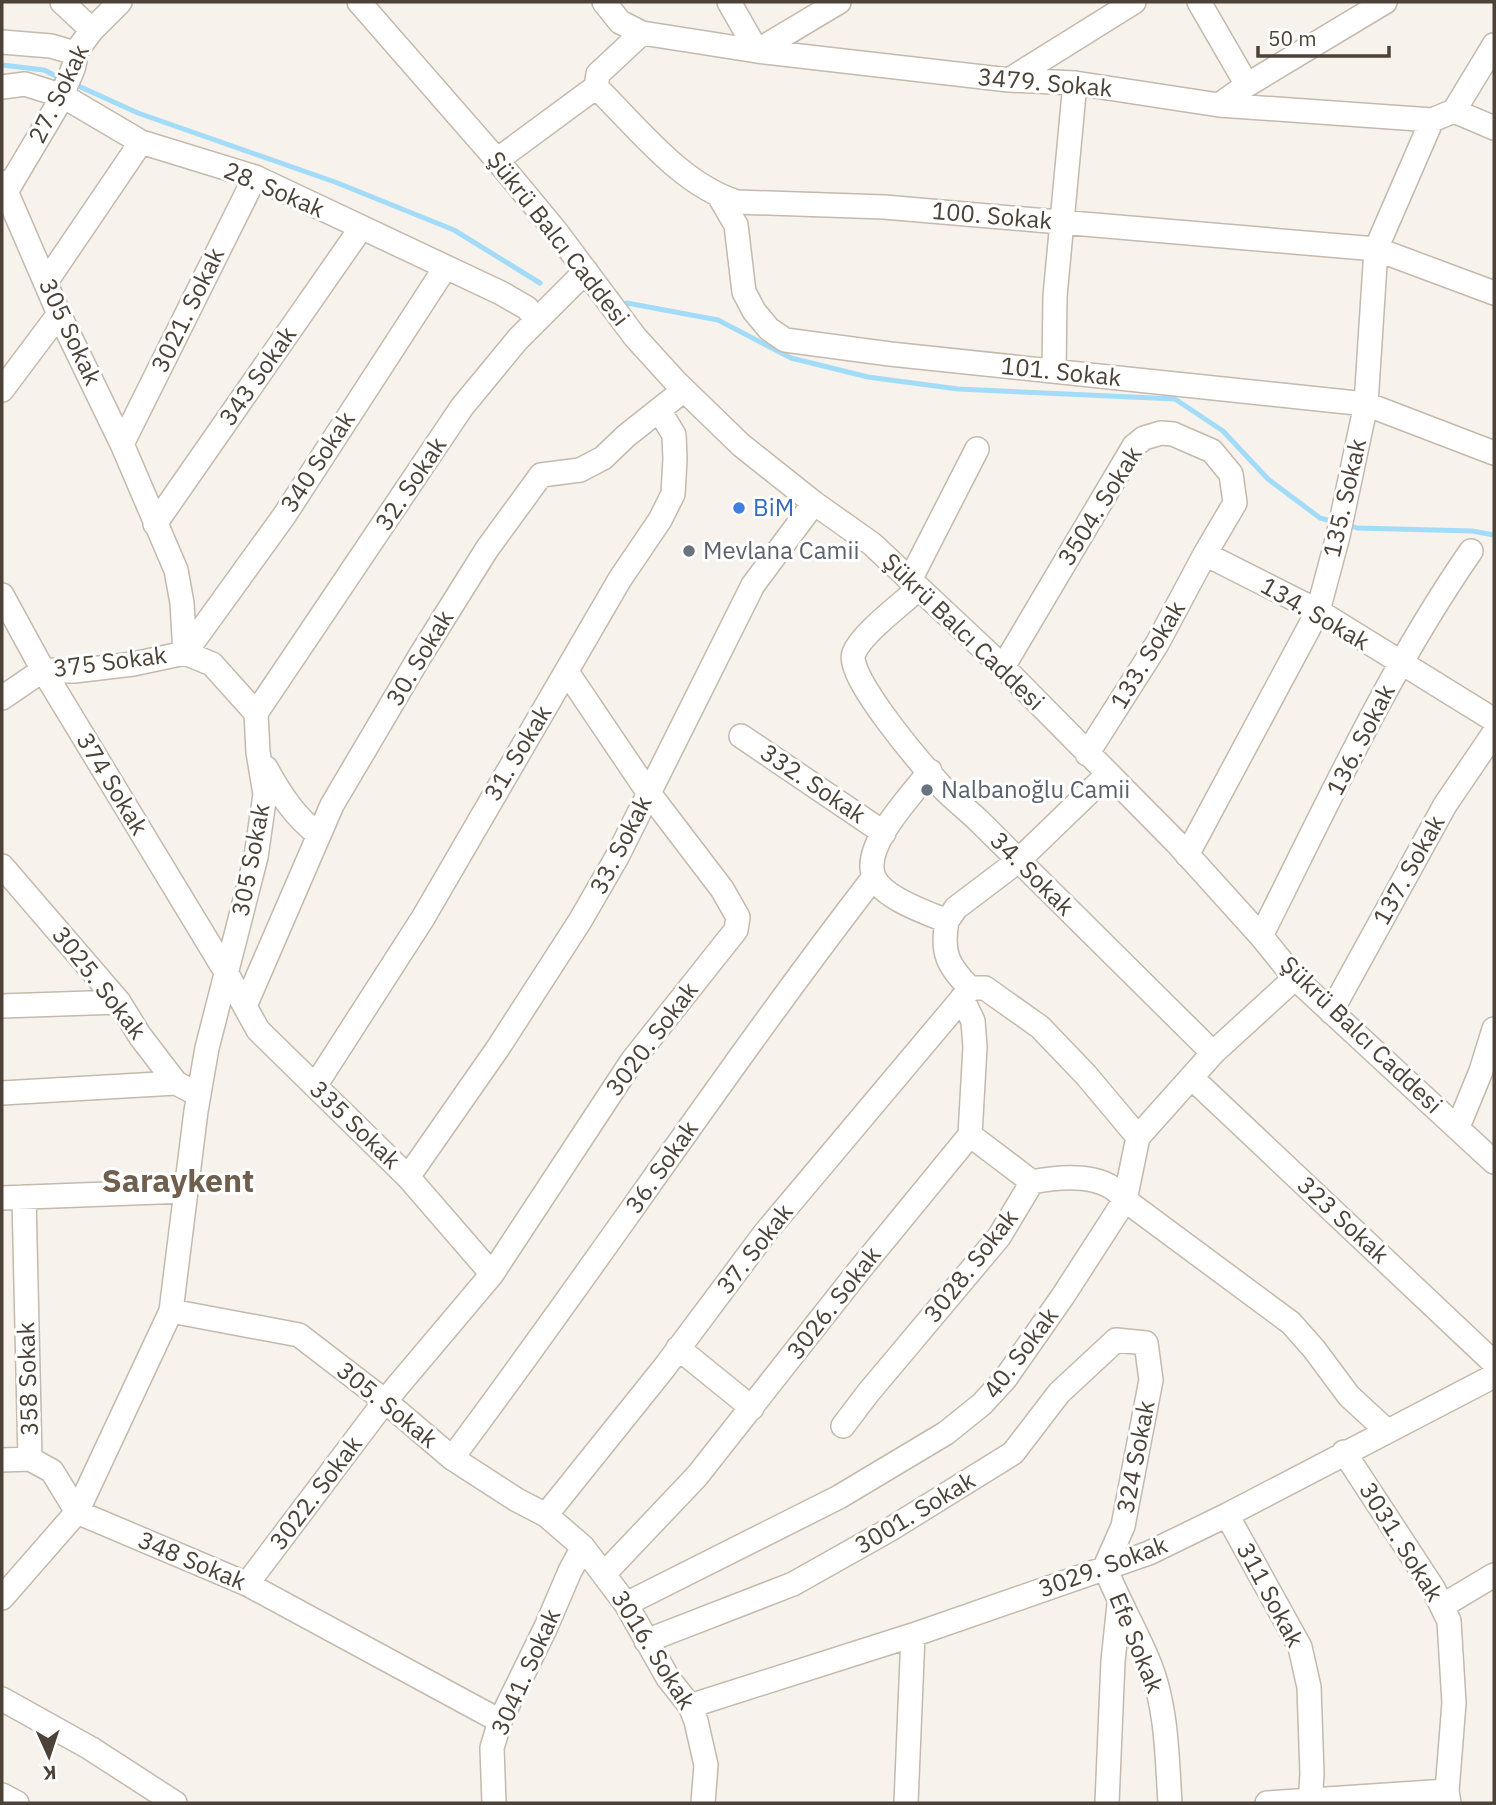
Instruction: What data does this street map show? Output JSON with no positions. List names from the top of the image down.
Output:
{
  "streets": {
    "street": [
      "3479. Sokak",
      "27. Sokak",
      "28. Sokak",
      "100. Sokak",
      "Şükrü Balcı Caddesi",
      "3021. Sokak",
      "305 Sokak",
      "101. Sokak",
      "343 Sokak",
      "340 Sokak",
      "32. Sokak",
      "135. Sokak",
      "3504. Sokak",
      "134. Sokak",
      "133. Sokak",
      "30. Sokak",
      "375 Sokak",
      "136. Sokak",
      "31. Sokak",
      "374 Sokak",
      "332. Sokak",
      "33. Sokak",
      "137. Sokak",
      "34. Sokak",
      "3025. Sokak",
      "3020. Sokak",
      "335 Sokak",
      "36. Sokak",
      "323 Sokak",
      "37. Sokak",
      "3028. Sokak",
      "3026. Sokak",
      "40. Sokak",
      "358 Sokak",
      "305. Sokak",
      "324 Sokak",
      "3022. Sokak",
      "3001. Sokak",
      "3031. Sokak",
      "348 Sokak",
      "3029. Sokak",
      "311 Sokak",
      "Efe Sokak",
      "3016. Sokak",
      "3041. Sokak"
    ]
  },
  "crossings": [
    ["3479. Sokak", "135. Sokak"],
    ["27. Sokak", "28. Sokak"],
    ["27. Sokak", "305 Sokak"],
    ["28. Sokak", "3021. Sokak"],
    ["28. Sokak", "343 Sokak"],
    ["28. Sokak", "340 Sokak"],
    ["28. Sokak", "32. Sokak"],
    ["100. Sokak", "101. Sokak"],
    ["100. Sokak", "135. Sokak"],
    ["Şükrü Balcı Caddesi", "32. Sokak"],
    ["Şükrü Balcı Caddesi", "135. Sokak"],
    ["Şükrü Balcı Caddesi", "3504. Sokak"],
    ["Şükrü Balcı Caddesi", "133. Sokak"],
    ["Şükrü Balcı Caddesi", "30. Sokak"],
    ["Şükrü Balcı Caddesi", "136. Sokak"],
    ["Şükrü Balcı Caddesi", "33. Sokak"],
    ["Şükrü Balcı Caddesi", "137. Sokak"],
    ["Şükrü Balcı Caddesi", "34. Sokak"],
    ["3021. Sokak", "305 Sokak"],
    ["305 Sokak", "343 Sokak"],
    ["305 Sokak", "340 Sokak"],
    ["305 Sokak", "32. Sokak"],
    ["305 Sokak", "375 Sokak"],
    ["305 Sokak", "374 Sokak"],
    ["305 Sokak", "3025. Sokak"],
    ["305 Sokak", "335 Sokak"],
    ["305 Sokak", "305. Sokak"],
    ["101. Sokak", "135. Sokak"],
    ["340 Sokak", "375 Sokak"],
    ["135. Sokak", "134. Sokak"],
    ["3504. Sokak", "134. Sokak"],
    ["3504. Sokak", "133. Sokak"],
    ["134. Sokak", "133. Sokak"],
    ["134. Sokak", "136. Sokak"],
    ["30. Sokak", "31. Sokak"],
    ["30. Sokak", "335 Sokak"],
    ["375 Sokak", "374 Sokak"],
    ["31. Sokak", "3020. Sokak"],
    ["31. Sokak", "335 Sokak"],
    ["374 Sokak", "335 Sokak"],
    ["33. Sokak", "3020. Sokak"],
    ["33. Sokak", "335 Sokak"],
    ["3020. Sokak", "335 Sokak"],
    ["3020. Sokak", "305. Sokak"],
    ["3020. Sokak", "3022. Sokak"],
    ["36. Sokak", "305. Sokak"],
    ["37. Sokak", "305. Sokak"],
    ["3028. Sokak", "40. Sokak"],
    ["3026. Sokak", "3016. Sokak"],
    ["40. Sokak", "3016. Sokak"],
    ["358 Sokak", "348 Sokak"],
    ["305. Sokak", "3022. Sokak"],
    ["305. Sokak", "3016. Sokak"],
    ["305. Sokak", "3041. Sokak"],
    ["324 Sokak", "3001. Sokak"],
    ["324 Sokak", "3029. Sokak"],
    ["324 Sokak", "Efe Sokak"],
    ["3022. Sokak", "348 Sokak"],
    ["3001. Sokak", "3016. Sokak"],
    ["3031. Sokak", "3029. Sokak"],
    ["348 Sokak", "3041. Sokak"],
    ["3029. Sokak", "311 Sokak"],
    ["3029. Sokak", "Efe Sokak"],
    ["3029. Sokak", "3016. Sokak"],
    ["3016. Sokak", "3041. Sokak"]
  ],
  "districts": ["Saraykent"],
  "places": ["BiM", "Mevlana Camii", "Nalbanoğlu Camii"],
  "scale_bar": "50 m",
  "north": "bottom"
}
